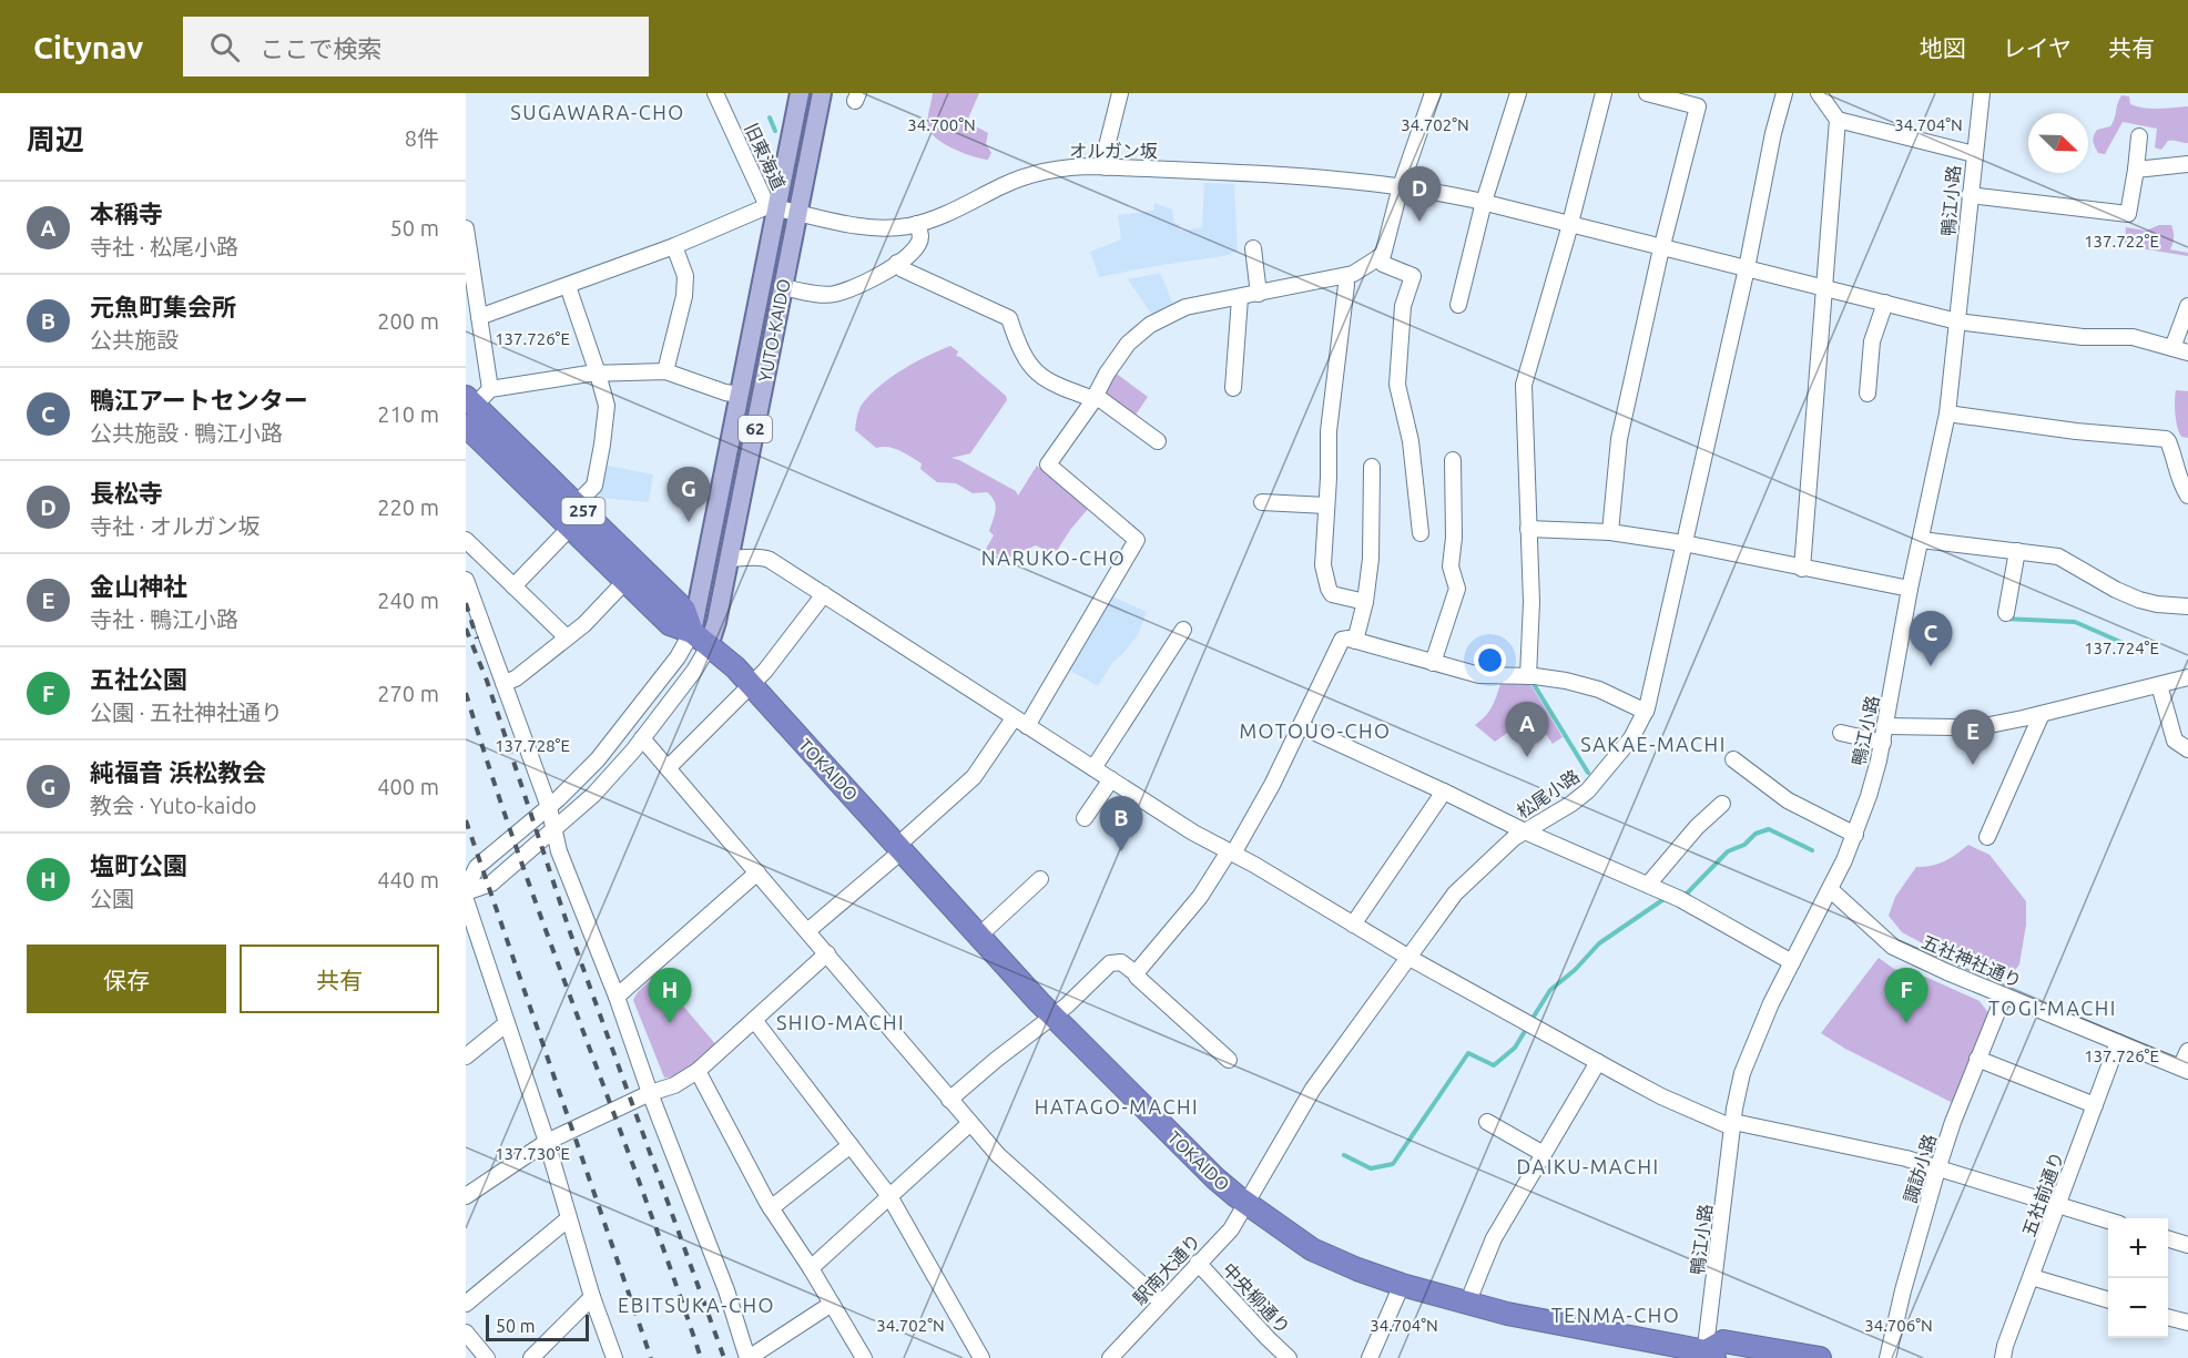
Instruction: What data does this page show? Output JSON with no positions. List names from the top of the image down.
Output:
{
  "streets": {
    "highway": ["257", "TOKAIDO"],
    "main road": ["YUTO-KAIDO", "62"],
    "street": [
      "オルガン坂",
      "旧東海道",
      "鴨江小路",
      "松尾小路",
      "五社神社通り",
      "諏訪小路",
      "五社前通り",
      "駅南大通り",
      "中央柳通り"
    ]
  },
  "crossings": [
    ["オルガン坂", "旧東海道"],
    ["オルガン坂", "鴨江小路"],
    ["オルガン坂", "YUTO-KAIDO"],
    ["オルガン坂", "松尾小路"],
    ["旧東海道", "YUTO-KAIDO"],
    ["鴨江小路", "257"],
    ["鴨江小路", "TOKAIDO"],
    ["鴨江小路", "五社神社通り"],
    ["YUTO-KAIDO", "257"],
    ["YUTO-KAIDO", "TOKAIDO"],
    ["257", "TOKAIDO"],
    ["TOKAIDO", "松尾小路"],
    ["TOKAIDO", "駅南大通り"],
    ["松尾小路", "駅南大通り"],
    ["五社神社通り", "諏訪小路"],
    ["五社神社通り", "五社前通り"],
    ["駅南大通り", "中央柳通り"]
  ],
  "districts": [
    "SUGAWARA-CHO",
    "NARUKO-CHO",
    "MOTOUO-CHO",
    "SAKAE-MACHI",
    "TOGI-MACHI",
    "SHIO-MACHI",
    "HATAGO-MACHI",
    "DAIKU-MACHI",
    "EBITSUKA-CHO",
    "TENMA-CHO"
  ],
  "scale_bar": "50 m",
  "north": "bottom right",
  "page": {
    "header": "Citynav",
    "search": "ここで検索",
    "nav": ["地図", "レイヤ", "共有"],
    "heading": ["周辺", "8件"],
    "pins": [
      "D",
      "G",
      "C",
      "A",
      "E",
      "B",
      "F",
      "H"
    ],
    "list": [
      {
        "mark": "A",
        "name": "本稱寺",
        "note": "寺社 · 松尾小路",
        "value": "50 m"
      },
      {
        "mark": "B",
        "name": "元魚町集会所",
        "note": "公共施設",
        "value": "200 m"
      },
      {
        "mark": "C",
        "name": "鴨江アートセンター",
        "note": "公共施設 · 鴨江小路",
        "value": "210 m"
      },
      {
        "mark": "D",
        "name": "長松寺",
        "note": "寺社 · オルガン坂",
        "value": "220 m"
      },
      {
        "mark": "E",
        "name": "金山神社",
        "note": "寺社 · 鴨江小路",
        "value": "240 m"
      },
      {
        "mark": "F",
        "name": "五社公園",
        "note": "公園 · 五社神社通り",
        "value": "270 m"
      },
      {
        "mark": "G",
        "name": "純福音 浜松教会",
        "note": "教会 · Yuto-kaido",
        "value": "400 m"
      },
      {
        "mark": "H",
        "name": "塩町公園",
        "note": "公園",
        "value": "440 m"
      }
    ],
    "buttons": ["保存", "共有"],
    "map_buttons": ["+", "−"],
    "scale": "50 m"
  },
  "coordinates": [
    "34.700°N",
    "34.702°N",
    "34.704°N",
    "137.722°E",
    "137.726°E",
    "137.724°E",
    "137.728°E",
    "137.730°E",
    "34.706°N"
  ]
}
